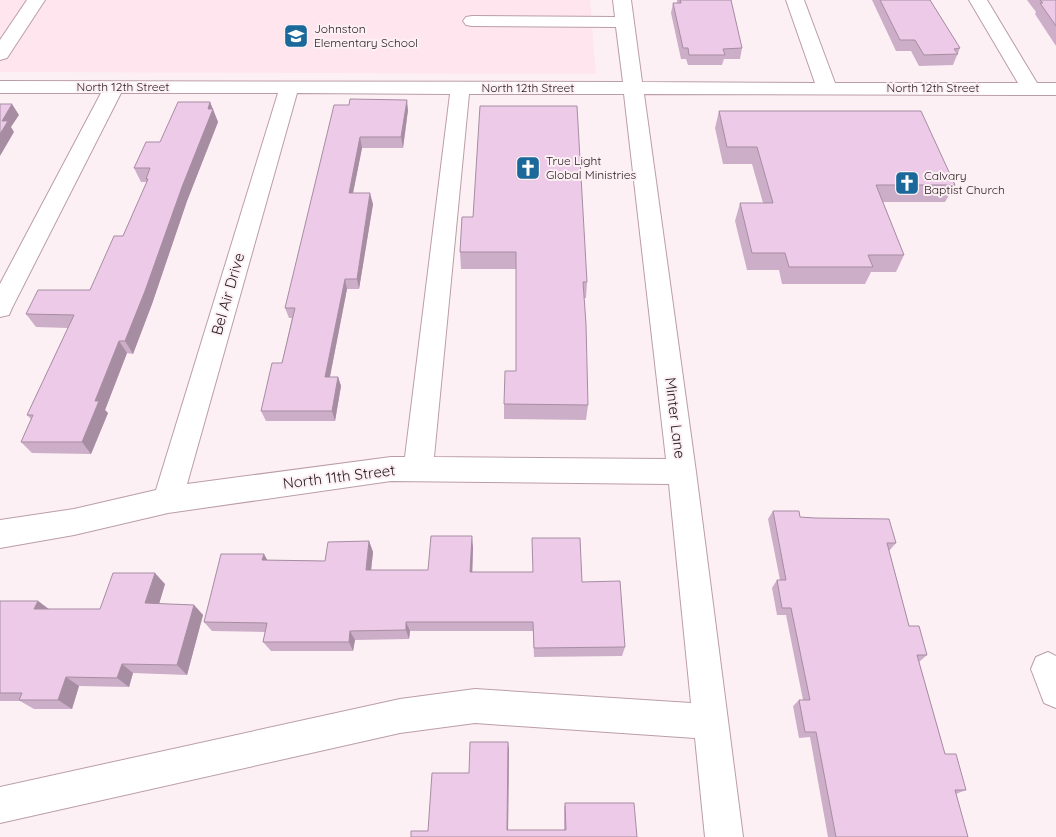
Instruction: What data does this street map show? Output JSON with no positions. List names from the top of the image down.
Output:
{
  "streets": {
    "street": [
      "North 12th Street",
      "Bel Air Drive",
      "Minter Lane",
      "North 11th Street"
    ]
  },
  "crossings": [
    ["North 12th Street", "Bel Air Drive"],
    ["North 12th Street", "Minter Lane"],
    ["Bel Air Drive", "North 11th Street"],
    ["Minter Lane", "North 11th Street"]
  ],
  "places": {
    "school or university": ["Johnston Elementary School"],
    "church": ["True Light Global Ministries", "Calvary Baptist Church"]
  }
}
